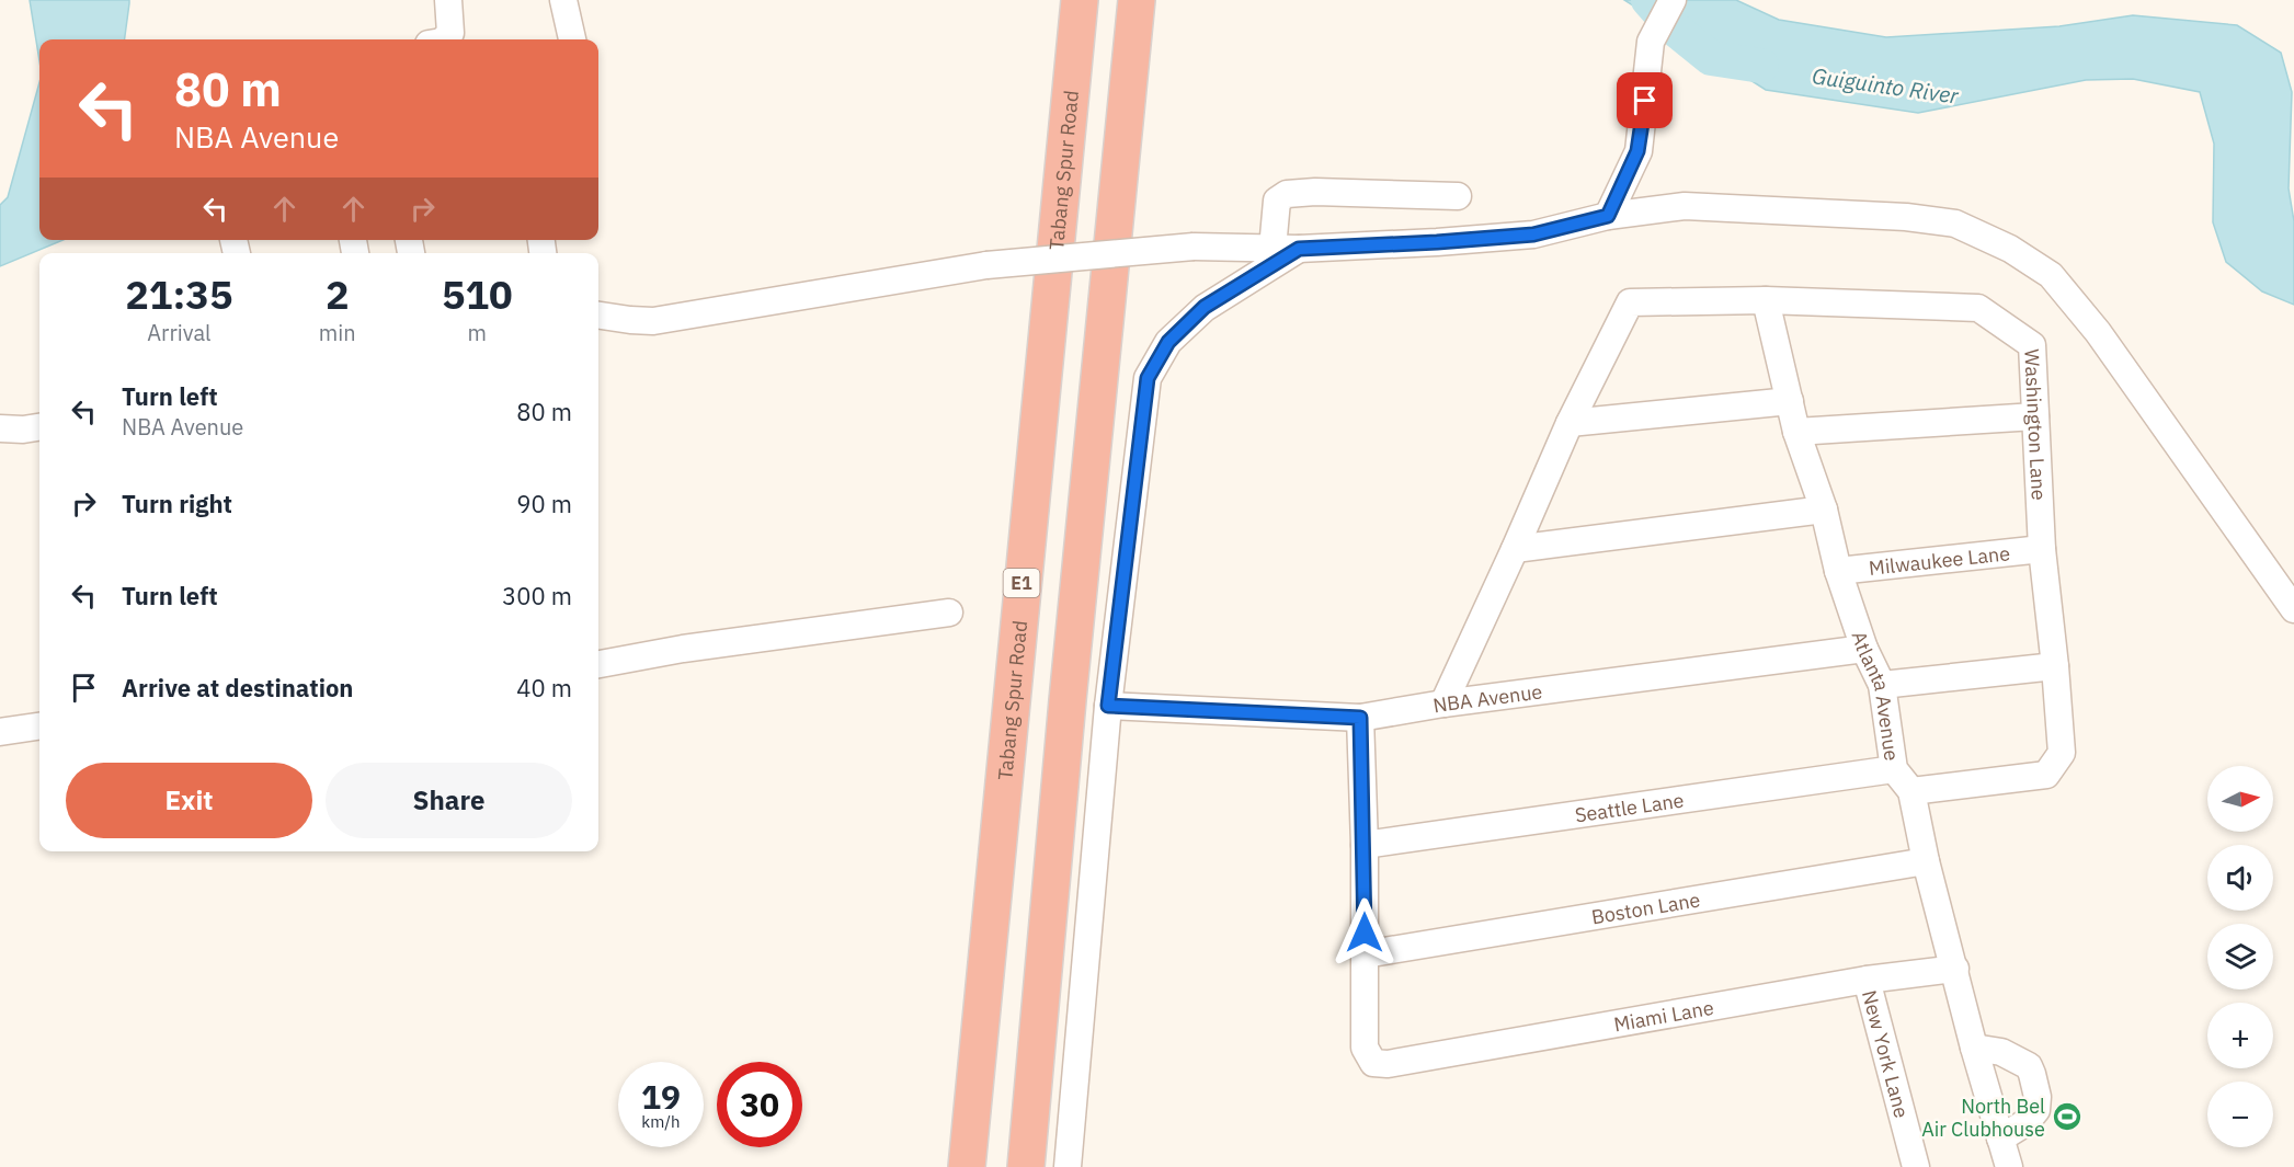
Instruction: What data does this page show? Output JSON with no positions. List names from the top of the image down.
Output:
{
  "streets": {
    "highway": ["Tabang Spur Road", "E1"],
    "street": [
      "Washington Lane",
      "Milwaukee Lane",
      "Atlanta Avenue",
      "NBA Avenue",
      "Seattle Lane",
      "Boston Lane",
      "Miami Lane",
      "New York Lane"
    ]
  },
  "crossings": [
    ["Washington Lane", "Milwaukee Lane"],
    ["Washington Lane", "Atlanta Avenue"],
    ["Milwaukee Lane", "Atlanta Avenue"],
    ["Atlanta Avenue", "NBA Avenue"],
    ["Atlanta Avenue", "Seattle Lane"],
    ["Atlanta Avenue", "Boston Lane"],
    ["Atlanta Avenue", "Miami Lane"],
    ["Boston Lane", "Miami Lane"],
    ["Miami Lane", "New York Lane"]
  ],
  "water": ["Guiguinto River"],
  "places": {
    "sports": ["North Bel Air Clubhouse"]
  },
  "north": "right",
  "page": {
    "turn": ["80 m", "NBA Avenue"],
    "eta": [
      "21:35",
      "Arrival",
      "2",
      "min",
      "510",
      "m"
    ],
    "list": [
      {
        "name": "Turn left",
        "note": "NBA Avenue",
        "value": "80 m"
      },
      {
        "name": "Turn right",
        "value": "90 m"
      },
      {
        "name": "Turn left",
        "value": "300 m"
      },
      {
        "name": "Arrive at destination",
        "value": "40 m"
      }
    ],
    "buttons": ["Exit", "Share"],
    "map_buttons": ["+", "−"],
    "speed": "19 km/h",
    "limit": "30"
  }
}
